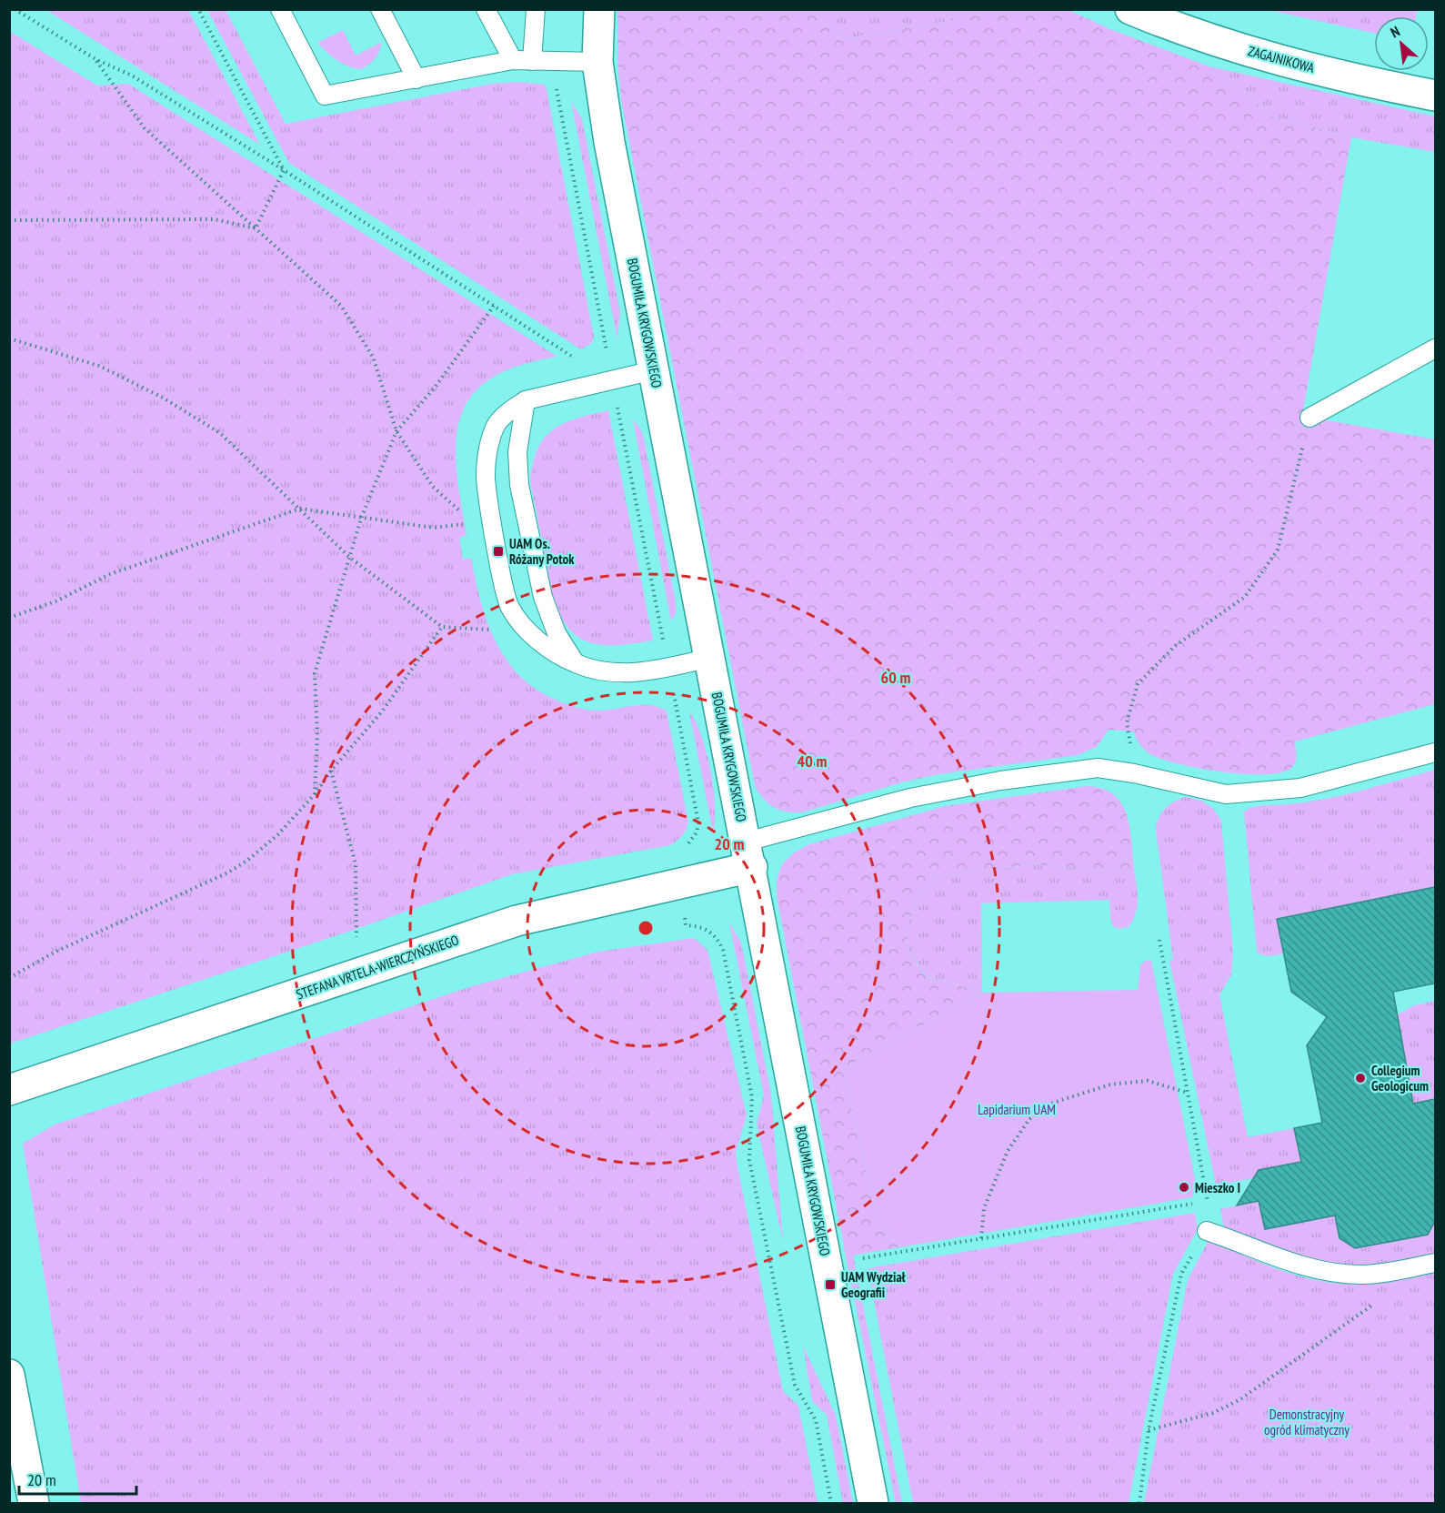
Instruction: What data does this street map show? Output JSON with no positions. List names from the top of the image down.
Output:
{
  "streets": {
    "street": ["ZAGAJNIKOWA", "BOGUMIŁA KRYGOWSKIEGO", "STEFANA VRTELA-WIERCZYŃSKIEGO"]
  },
  "crossings": [
    ["BOGUMIŁA KRYGOWSKIEGO", "STEFANA VRTELA-WIERCZYŃSKIEGO"]
  ],
  "parks": ["Lapidarium UAM", "Demonstracyjny ogród klimatyczny"],
  "places": {
    "transit": ["UAM Os. Różany Potok", "UAM Wydział Geografii"],
    "other": ["Collegium Geologicum", "Mieszko I"]
  },
  "scale_bar": "20 m",
  "north": "top left",
  "rings": ["60 m", "40 m", "20 m"]
}
